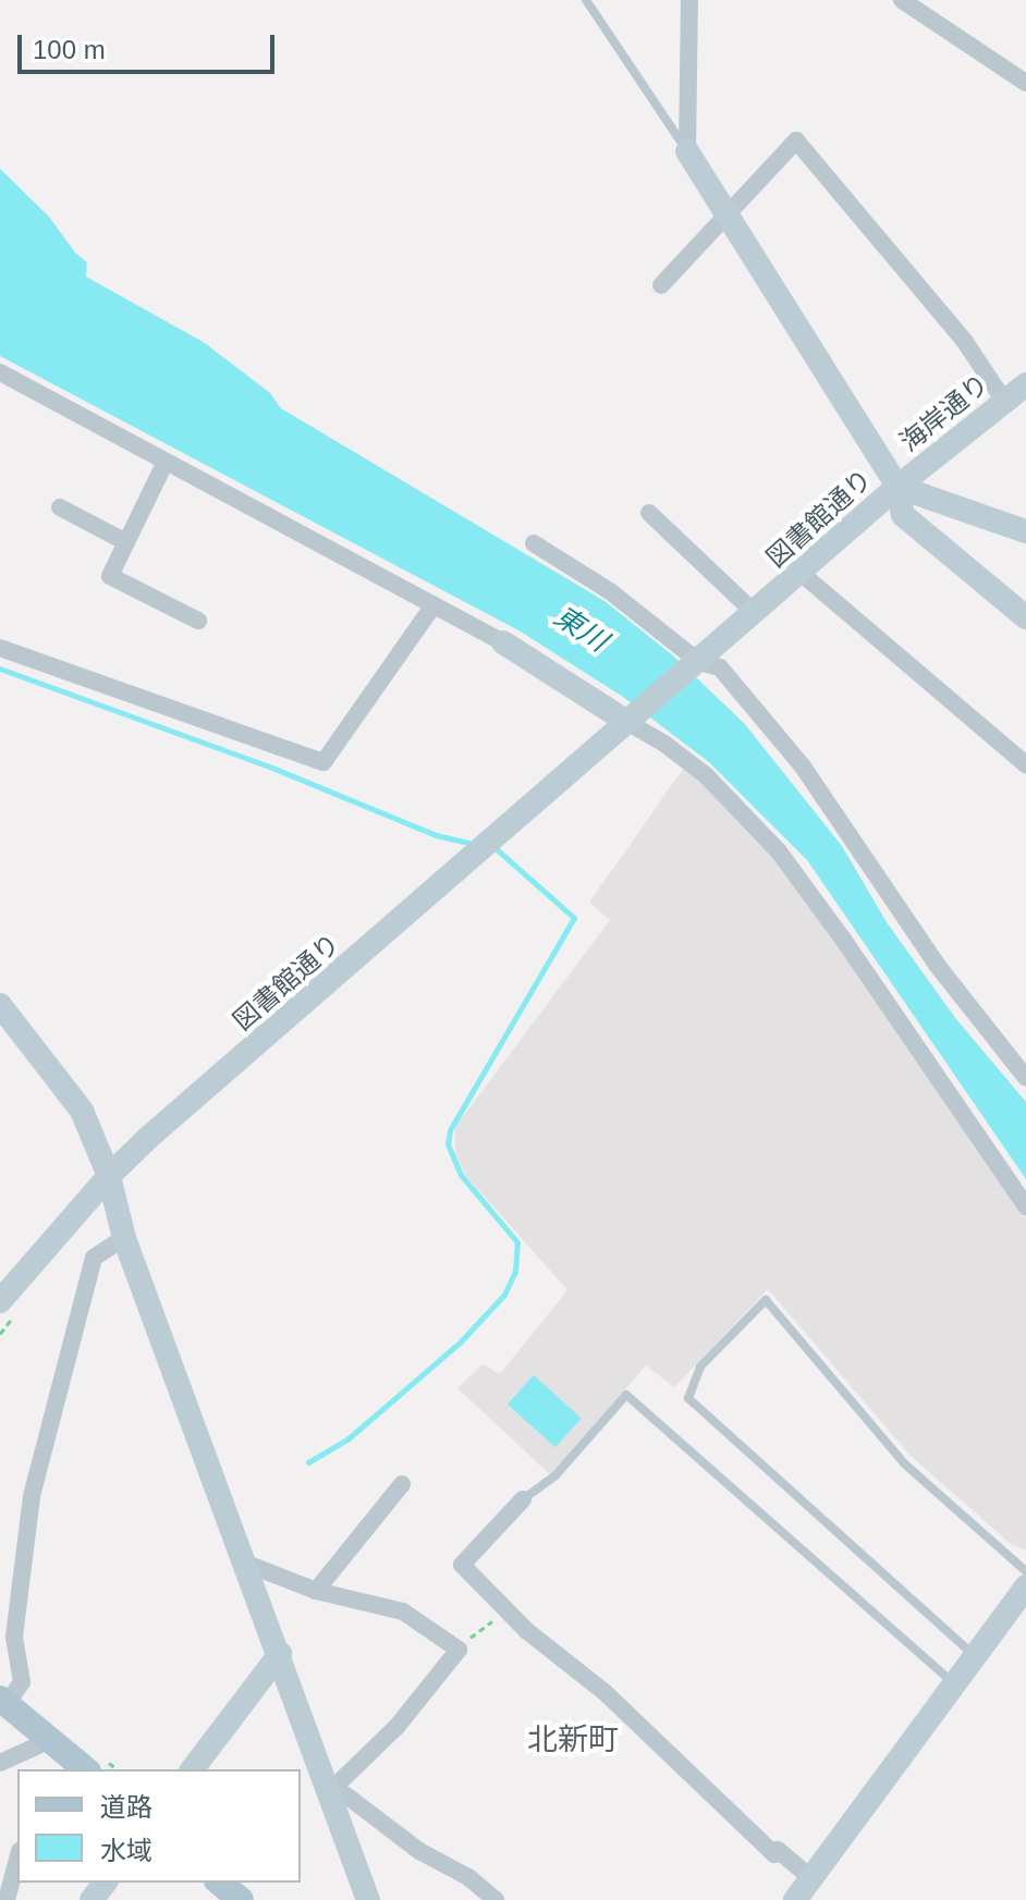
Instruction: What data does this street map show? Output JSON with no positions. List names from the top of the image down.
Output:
{
  "streets": {
    "street": ["海岸通り", "図書館通り"]
  },
  "crossings": [
    ["海岸通り", "図書館通り"]
  ],
  "districts": ["北新町"],
  "water": ["東川"],
  "legend": ["道路", "水域"],
  "scale_bar": "100 m"
}
